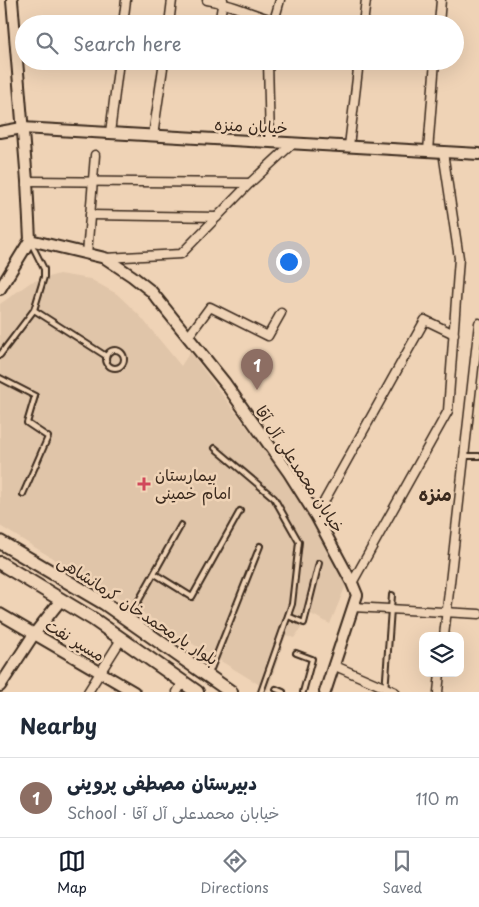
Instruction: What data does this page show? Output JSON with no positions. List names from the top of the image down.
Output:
{
  "streets": {
    "main road": ["بلوار یارمحمدخان کرمانشاهی"],
    "street": ["خیابان منزه", "خیابان محمدعلی آل آقا", "مسیر نفت"]
  },
  "districts": ["منزه"],
  "places": {
    "health": ["بیمارستان امام خمینی"]
  },
  "page": {
    "search": "Search here",
    "pins": "1",
    "heading": "Nearby",
    "list": [
      {
        "mark": "1",
        "name": "دبیرستان مصطفی پروینی",
        "note": "School · خیابان محمدعلی آل آقا",
        "value": "110 m"
      }
    ],
    "nav": ["Map", "Directions", "Saved"]
  }
}
